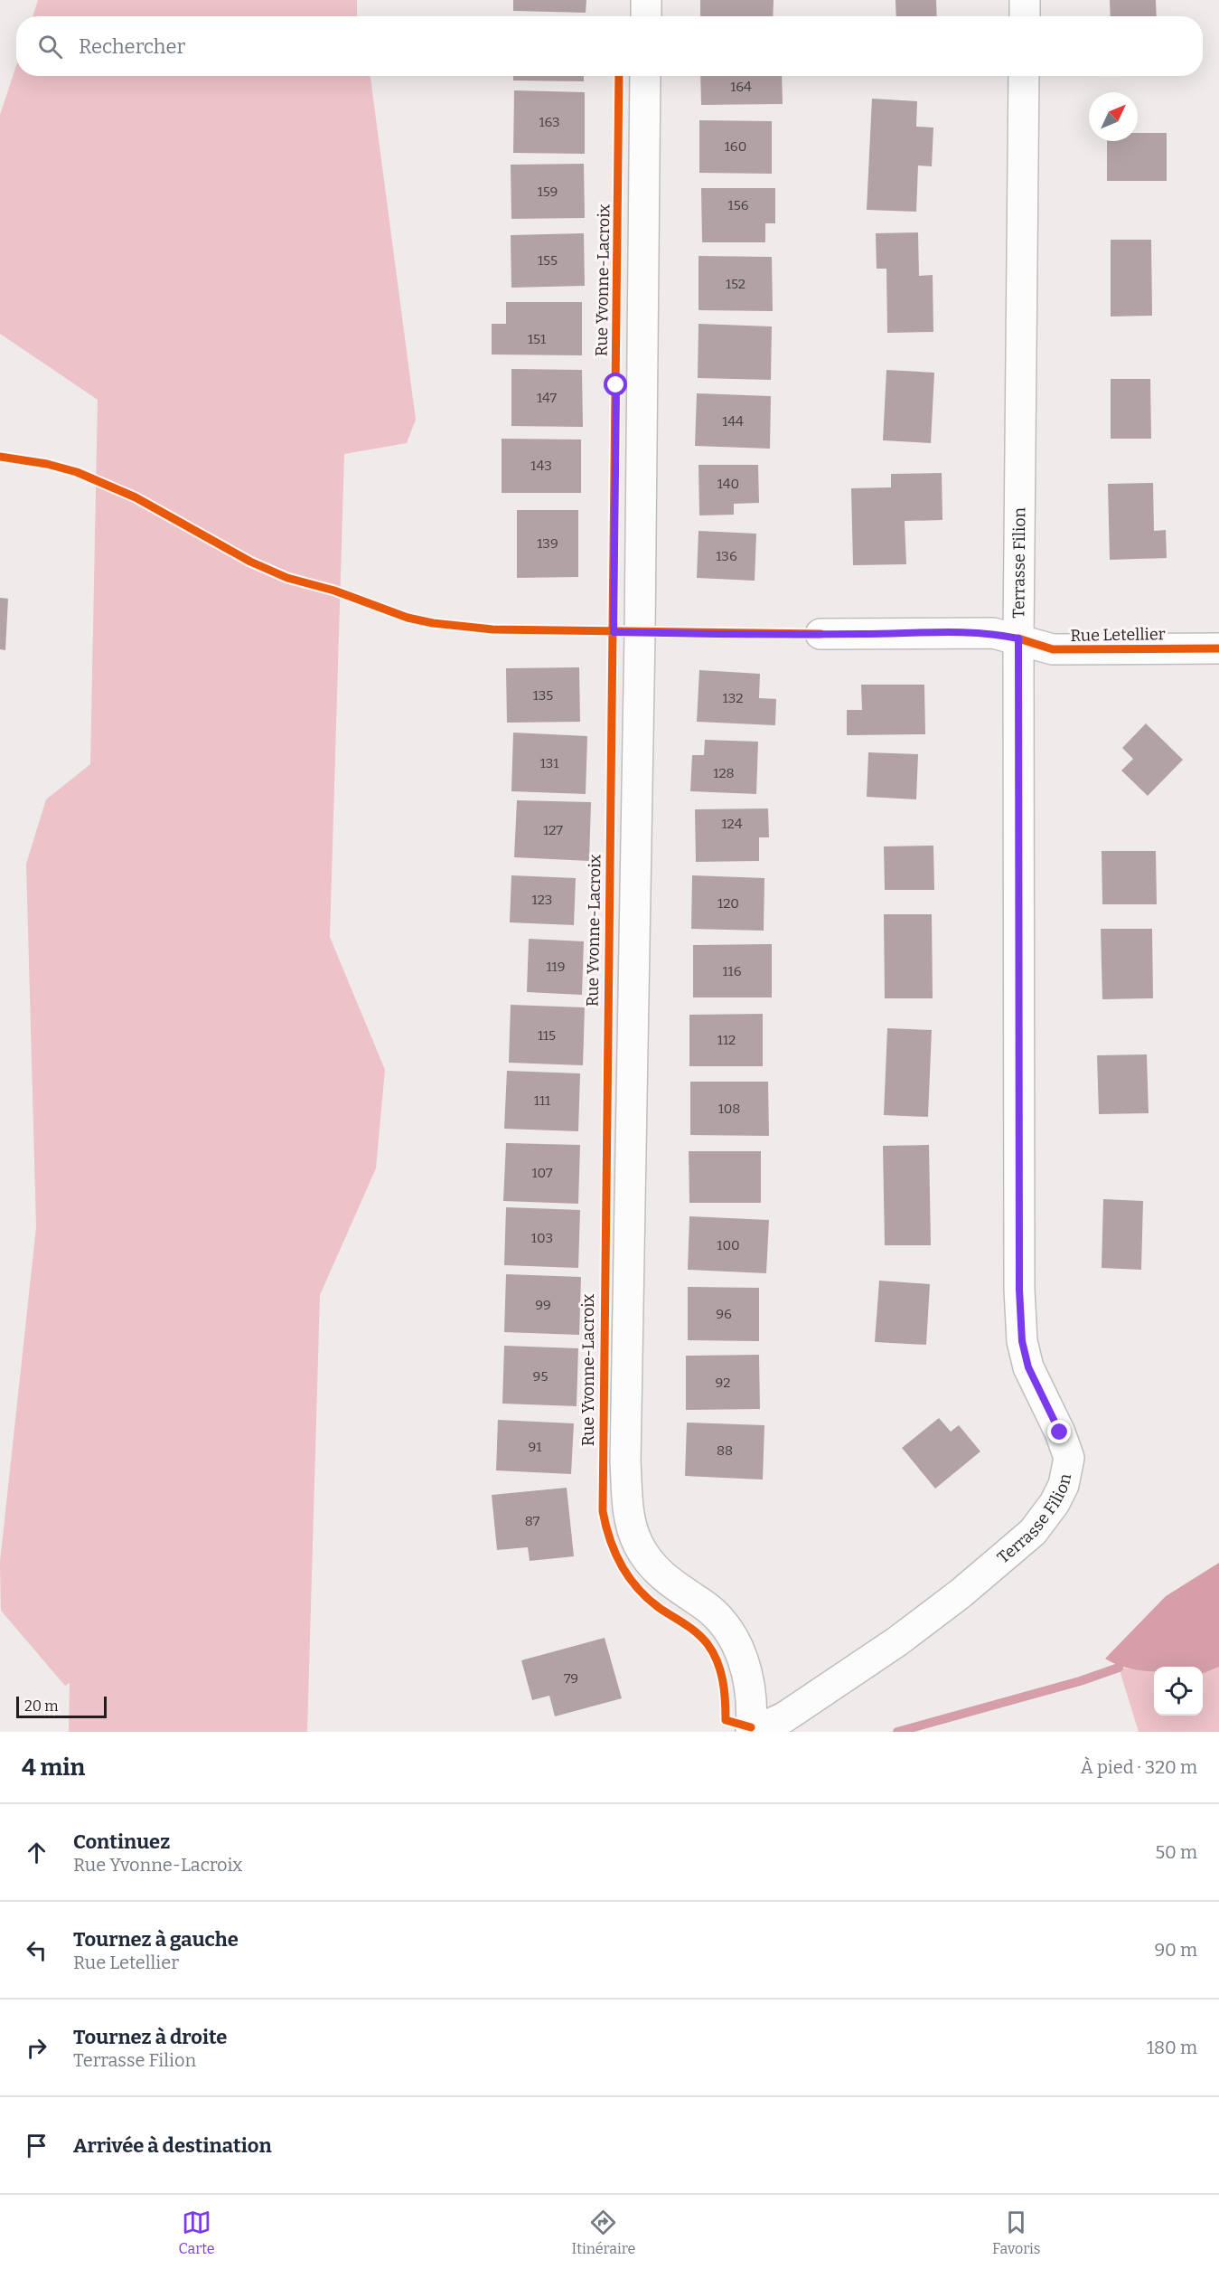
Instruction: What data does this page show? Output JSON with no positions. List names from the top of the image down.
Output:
{
  "streets": {
    "street": ["Terrasse Filion", "Rue Letellier"],
    "cycle path": ["Rue Yvonne-Lacroix"]
  },
  "crossings": [
    ["Terrasse Filion", "Rue Letellier"]
  ],
  "house_numbers": [
    "164",
    "163",
    "160",
    "159",
    "156",
    "155",
    "152",
    "151",
    "147",
    "144",
    "143",
    "140",
    "139",
    "136",
    "135",
    "132",
    "131",
    "128",
    "124",
    "127",
    "123",
    "120",
    "119",
    "116",
    "115",
    "112",
    "111",
    "108",
    "107",
    "103",
    "100",
    "99",
    "96",
    "95",
    "92",
    "91",
    "88",
    "87",
    "79"
  ],
  "scale_bar": "20 m",
  "north": "top right",
  "page": {
    "search": "Rechercher",
    "scale": "20 m",
    "heading": ["4 min", "À pied · 320 m"],
    "list": [
      ["Continuez", "Rue Yvonne-Lacroix", "50 m"],
      ["Tournez à gauche", "Rue Letellier", "90 m"],
      ["Tournez à droite", "Terrasse Filion", "180 m"],
      "Arrivée à destination"
    ],
    "nav": ["Carte", "Itinéraire", "Favoris"]
  }
}
